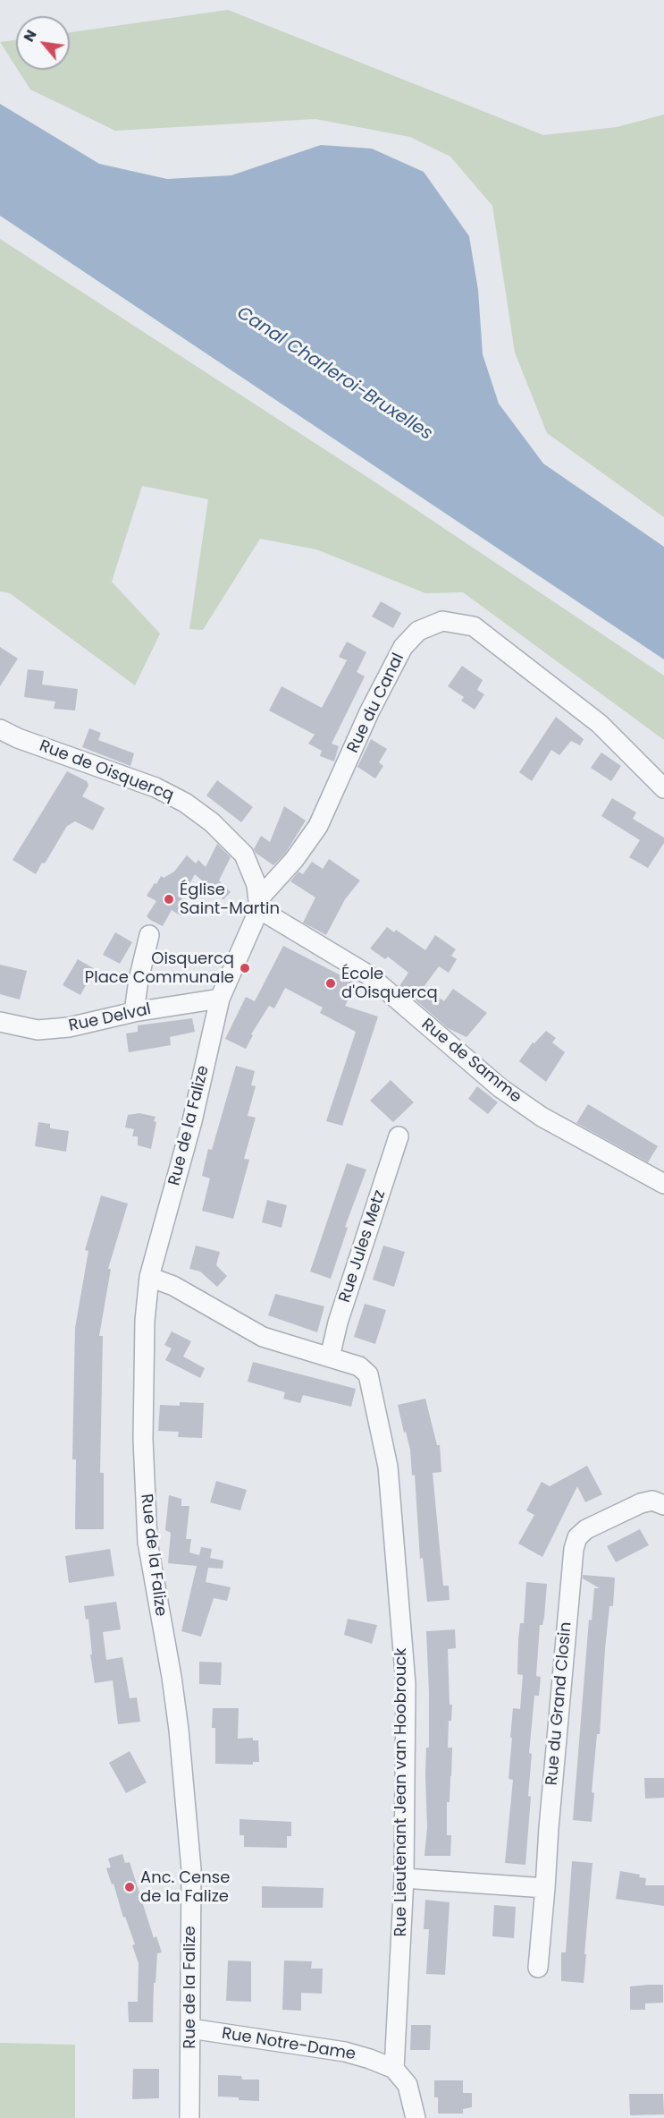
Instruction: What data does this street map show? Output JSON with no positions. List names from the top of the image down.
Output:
{
  "streets": {
    "street": [
      "Rue du Canal",
      "Rue de Oisquercq",
      "Rue Delval",
      "Rue de Samme",
      "Rue de la Falize",
      "Rue Jules Metz",
      "Rue du Grand Closin",
      "Rue Lieutenant Jean van Hoobrouck",
      "Rue Notre-Dame"
    ]
  },
  "crossings": [
    ["Rue du Canal", "Rue de Oisquercq"],
    ["Rue du Canal", "Rue de Samme"],
    ["Rue du Canal", "Rue de la Falize"],
    ["Rue de Oisquercq", "Rue de Samme"],
    ["Rue de Oisquercq", "Rue de la Falize"],
    ["Rue Delval", "Rue de la Falize"],
    ["Rue de Samme", "Rue de la Falize"],
    ["Rue de la Falize", "Rue Lieutenant Jean van Hoobrouck"],
    ["Rue de la Falize", "Rue Notre-Dame"],
    ["Rue Jules Metz", "Rue Lieutenant Jean van Hoobrouck"],
    ["Rue Lieutenant Jean van Hoobrouck", "Rue Notre-Dame"]
  ],
  "water": ["Canal Charleroi-Bruxelles"],
  "places": [
    "Église Saint-Martin",
    "Oisquercq Place Communale",
    "École d'Oisquercq",
    "Anc. Cense de la Falize"
  ],
  "north": "top left"
}
